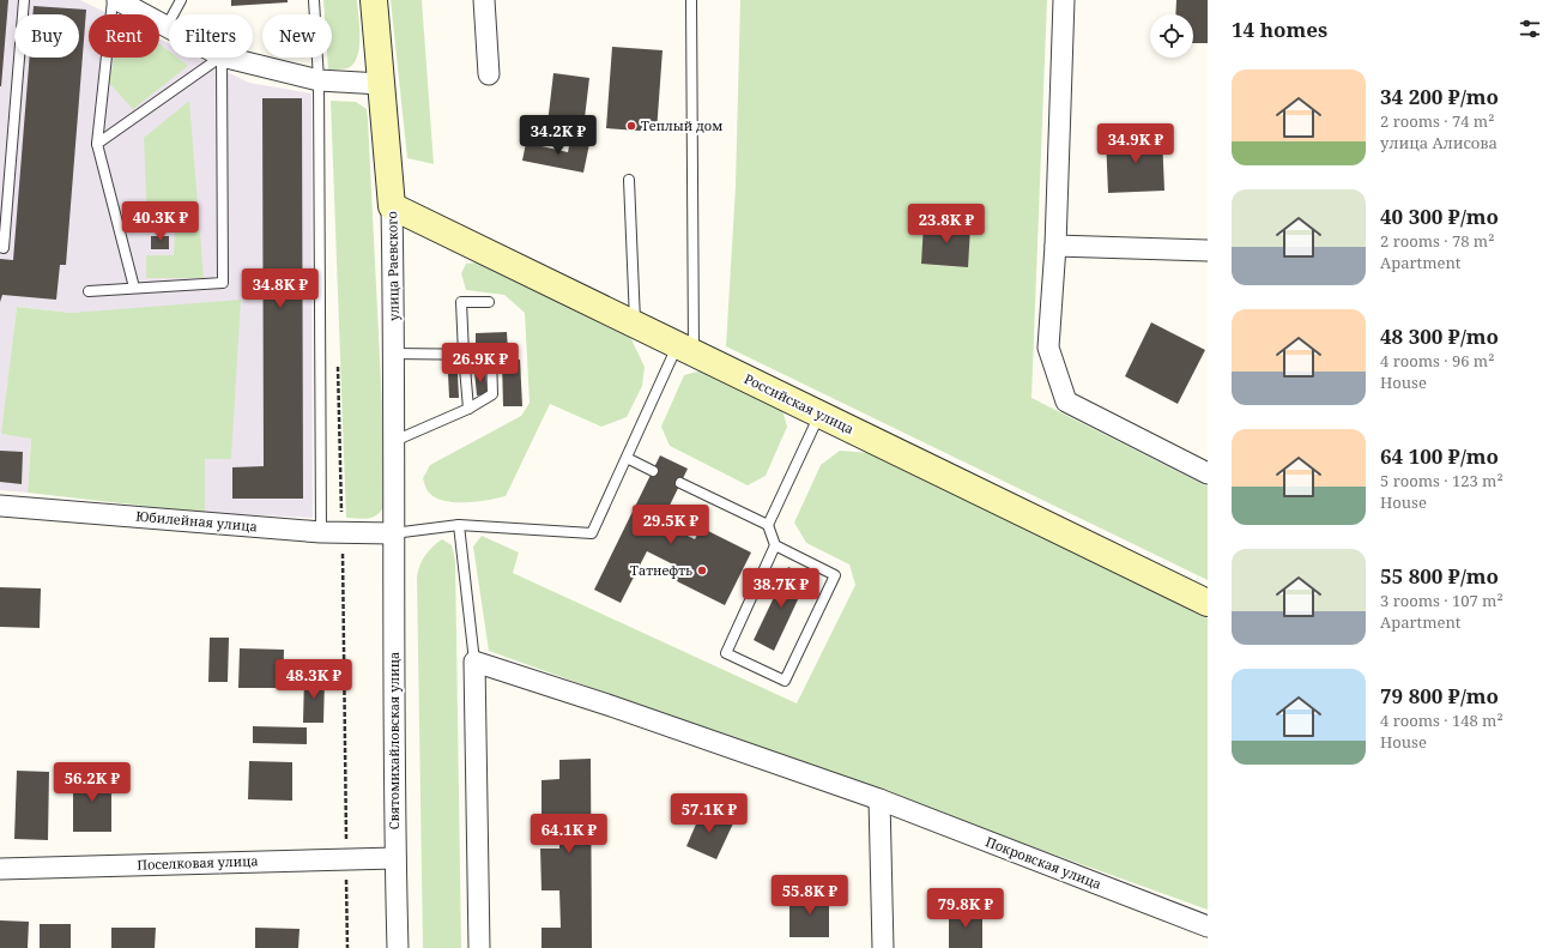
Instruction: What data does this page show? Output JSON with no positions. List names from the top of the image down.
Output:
{
  "streets": {
    "main road": ["улица Раевского", "Российская улица"],
    "street": [
      "Юбилейная улица",
      "Святомихайловская улица",
      "Поселковая улица",
      "Покровская улица"
    ]
  },
  "crossings": [
    ["улица Раевского", "Российская улица"],
    ["улица Раевского", "Юбилейная улица"],
    ["улица Раевского", "Святомихайловская улица"],
    ["Юбилейная улица", "Святомихайловская улица"],
    ["Святомихайловская улица", "Поселковая улица"]
  ],
  "places": ["Теплый дом", "Татнефть"],
  "page": {
    "heading": "14 homes",
    "chip": [
      "Buy",
      "Rent",
      "Filters",
      "New"
    ],
    "list": [
      {
        "name": "34 200 ₽/mo",
        "note": "2 rooms · 74 m² · улица Алисова"
      },
      {
        "name": "40 300 ₽/mo",
        "note": "2 rooms · 78 m² · Apartment"
      },
      {
        "name": "48 300 ₽/mo",
        "note": "4 rooms · 96 m² · House"
      },
      {
        "name": "64 100 ₽/mo",
        "note": "5 rooms · 123 m² · House"
      },
      {
        "name": "55 800 ₽/mo",
        "note": "3 rooms · 107 m² · Apartment"
      },
      {
        "name": "79 800 ₽/mo",
        "note": "4 rooms · 148 m² · House"
      }
    ],
    "price": [
      "34.2K ₽",
      "34.9K ₽",
      "40.3K ₽",
      "23.8K ₽",
      "34.8K ₽",
      "26.9K ₽",
      "29.5K ₽",
      "38.7K ₽",
      "48.3K ₽",
      "56.2K ₽",
      "57.1K ₽",
      "64.1K ₽",
      "55.8K ₽",
      "79.8K ₽"
    ]
  }
}
